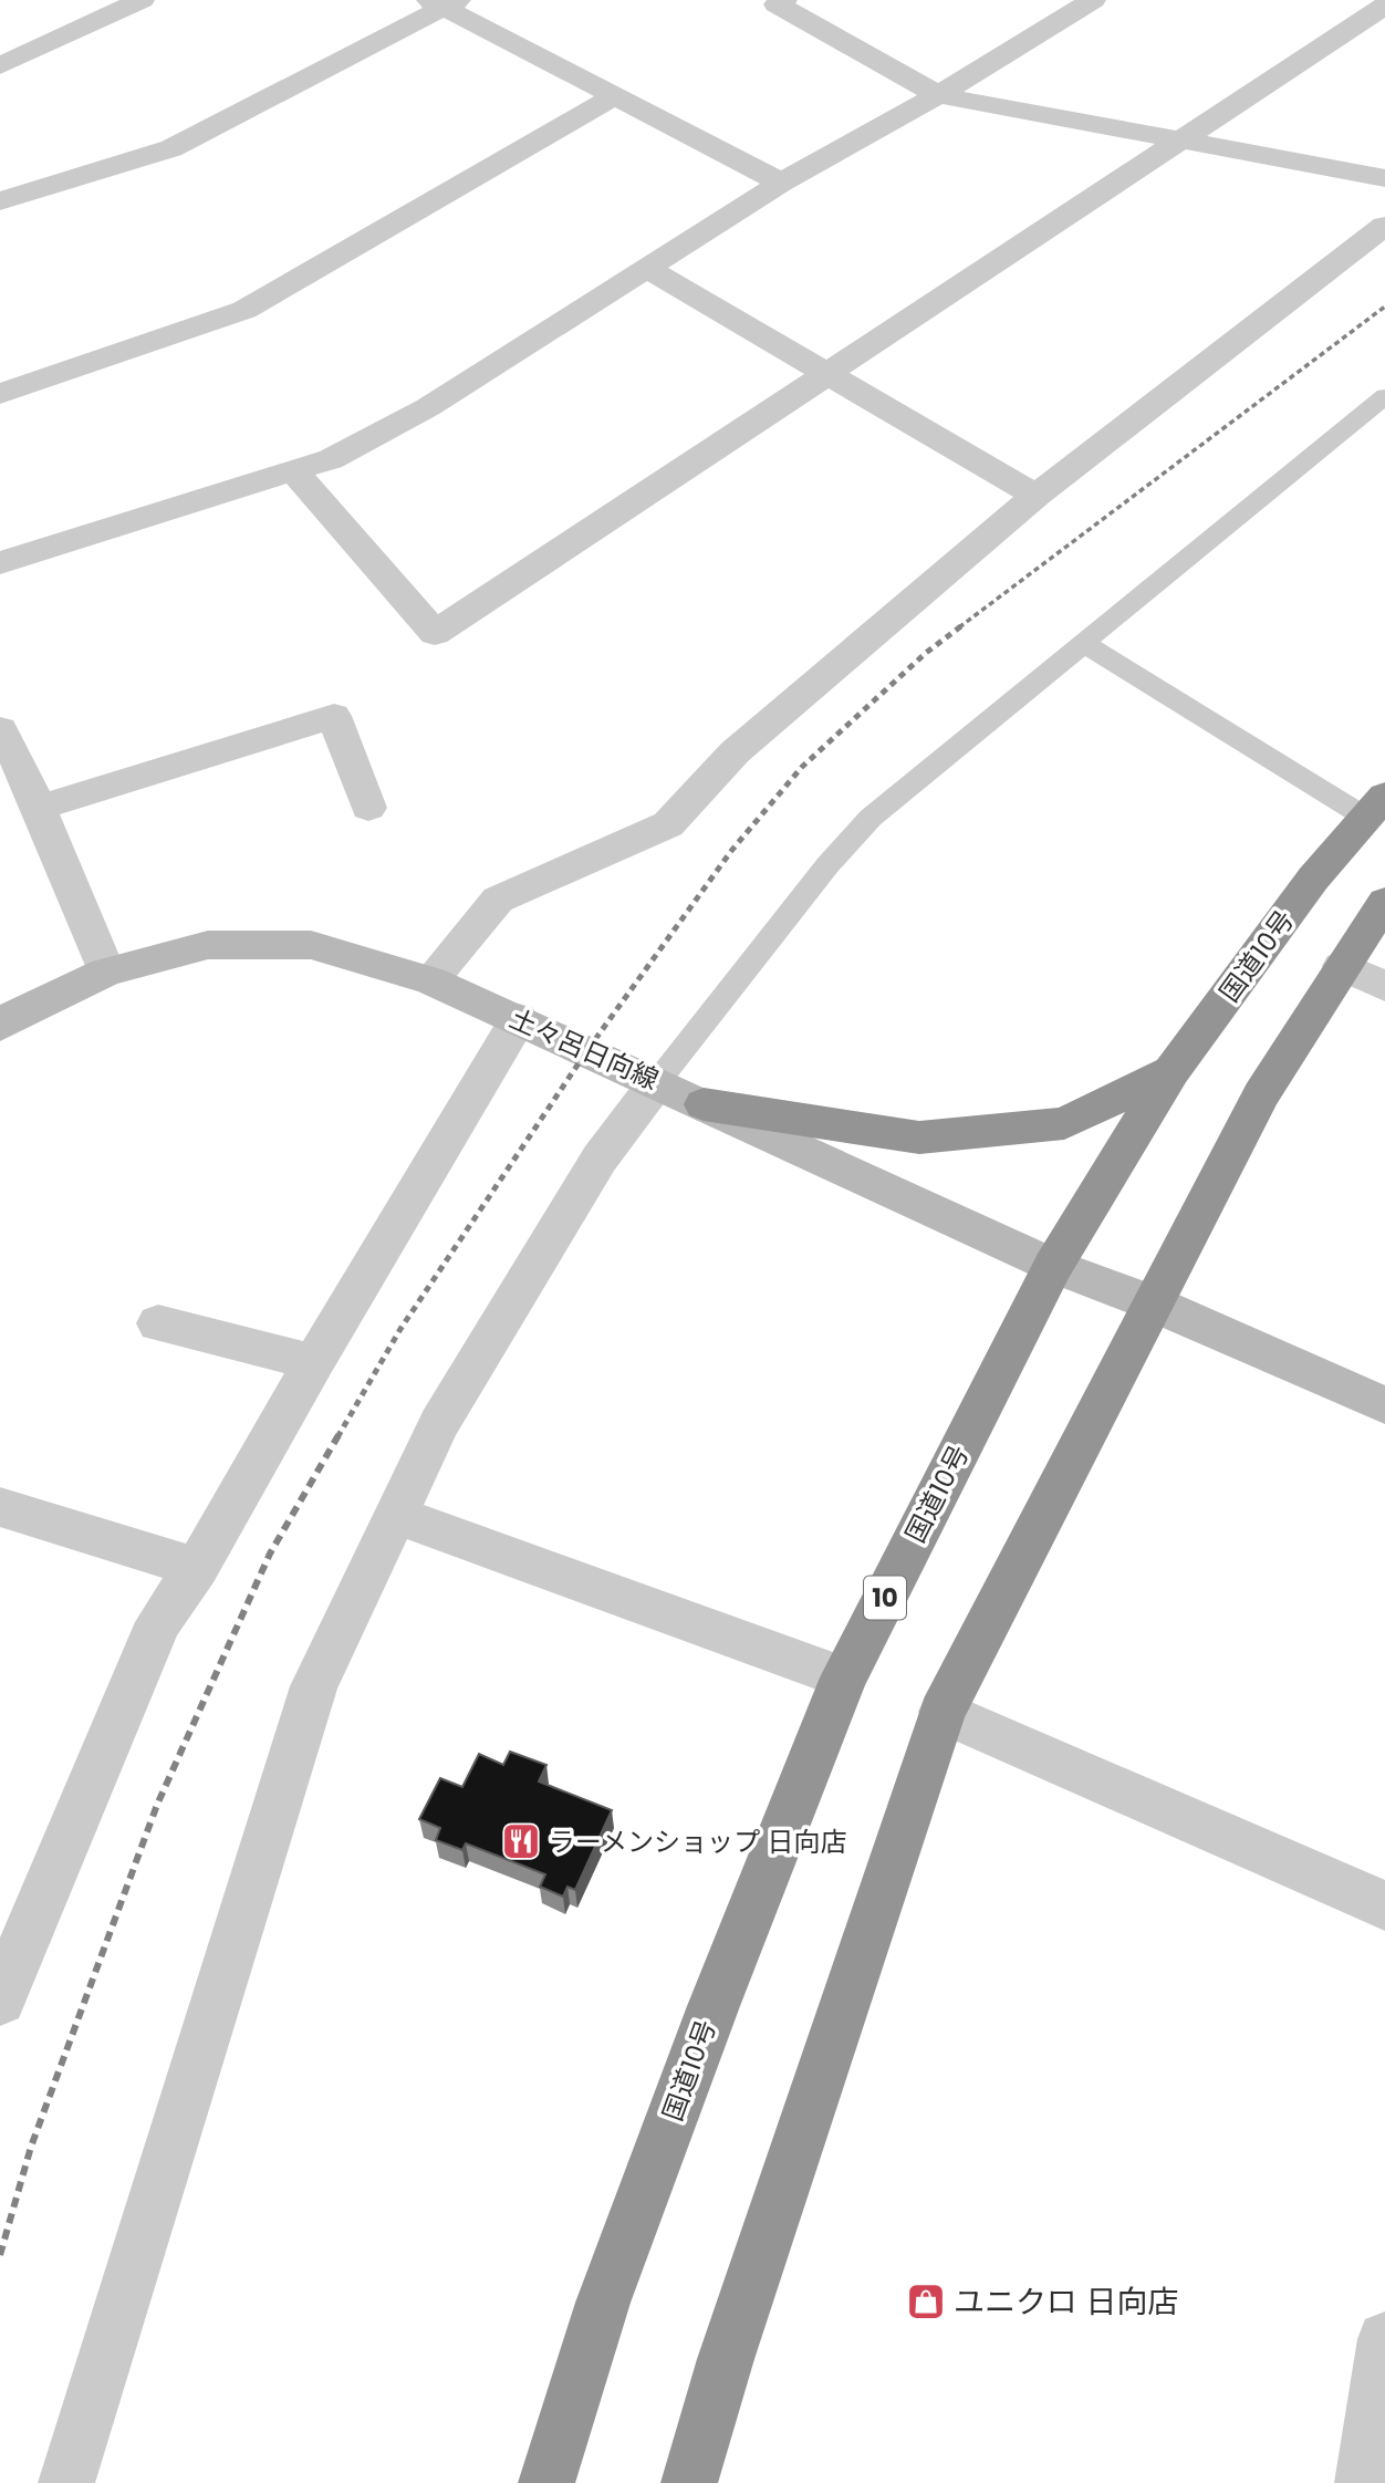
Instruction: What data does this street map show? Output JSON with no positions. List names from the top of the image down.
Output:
{
  "streets": {
    "highway": ["国道10号", "10"],
    "main road": ["土々呂日向線"]
  },
  "crossings": [
    ["国道10号", "土々呂日向線"]
  ],
  "places": {
    "restaurant": ["ラーメンショップ 日向店"],
    "shop": ["ユニクロ 日向店"]
  }
}
